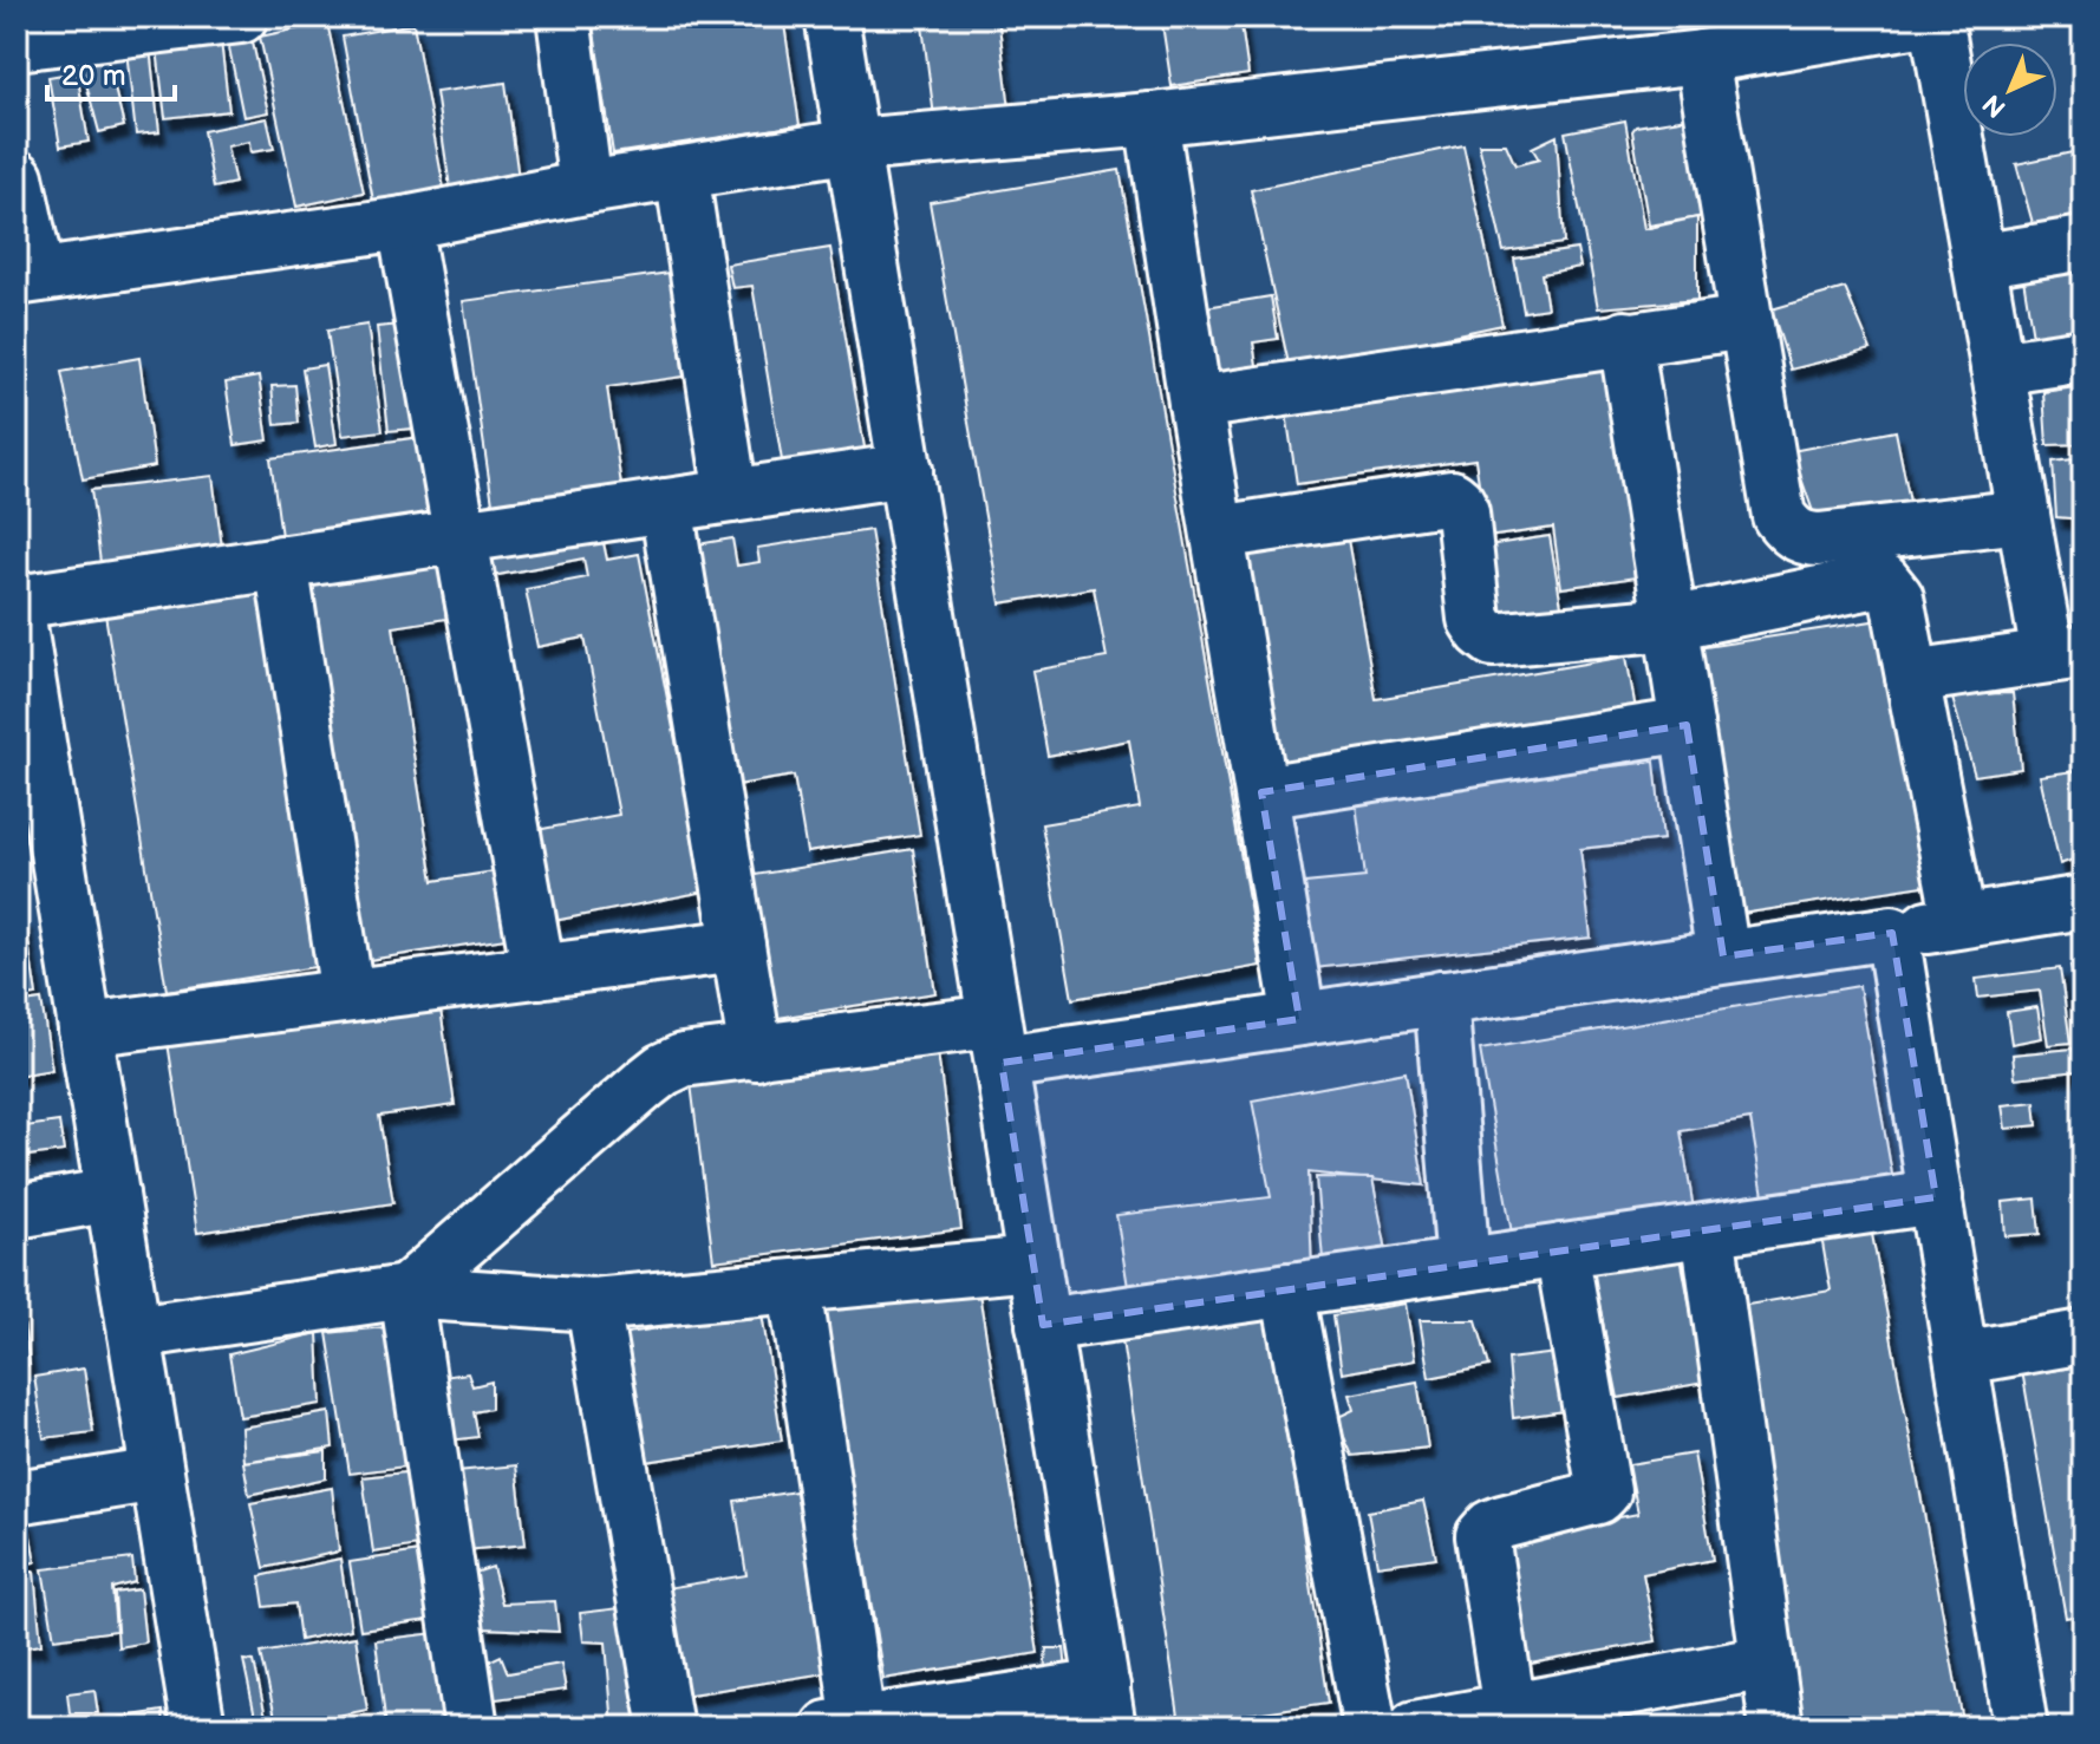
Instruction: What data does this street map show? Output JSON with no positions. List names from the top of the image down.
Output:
{
  "scale_bar": "20 m",
  "north": "bottom left"
}
